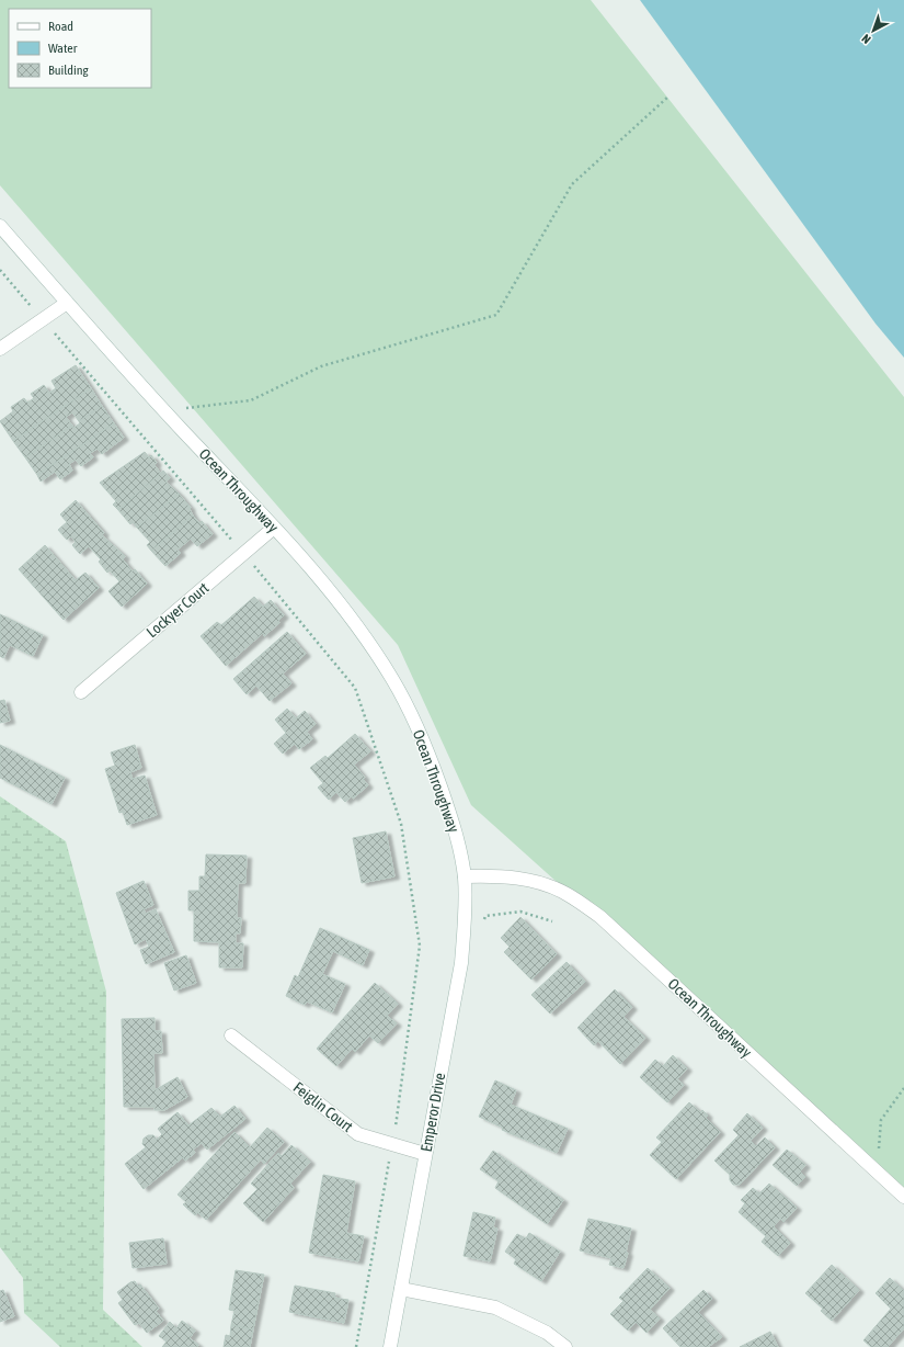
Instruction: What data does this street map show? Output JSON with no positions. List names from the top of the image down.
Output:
{
  "streets": {
    "street": [
      "Ocean Throughway",
      "Lockyer Court",
      "Feiglin Court",
      "Emperor Drive"
    ]
  },
  "crossings": [
    ["Ocean Throughway", "Lockyer Court"],
    ["Ocean Throughway", "Emperor Drive"],
    ["Feiglin Court", "Emperor Drive"]
  ],
  "legend": ["Road", "Water", "Building"],
  "north": "bottom left"
}
